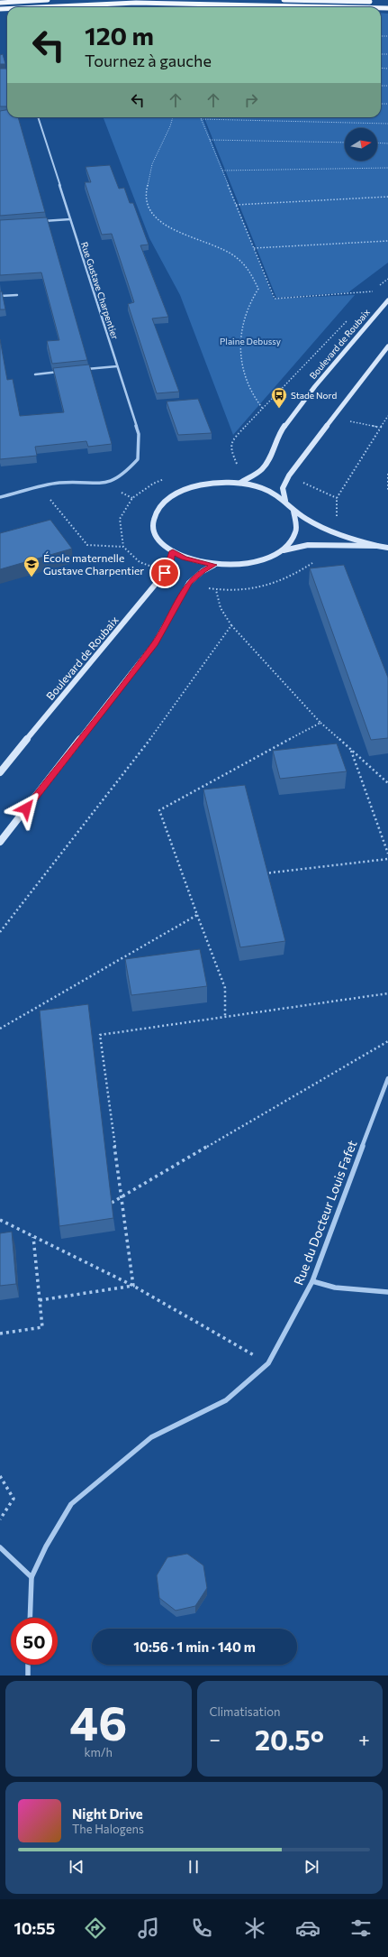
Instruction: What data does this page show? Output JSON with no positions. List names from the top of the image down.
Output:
{
  "streets": {
    "main road": ["Boulevard de Roubaix"],
    "street": ["Rue Gustave Charpentier", "Rue du Docteur Louis Fafet"]
  },
  "parks": ["Plaine Debussy"],
  "places": {
    "bus stop": ["Stade Nord"],
    "school or university": ["École maternelle Gustave Charpentier"]
  },
  "north": "right",
  "page": {
    "turn": ["120 m", "Tournez à gauche"],
    "limit": "50",
    "trip": "10:56 · 1 min · 140 m",
    "tile": [
      ["46", "km/h"],
      "Climatisation"
    ],
    "heat": ["−", "20.5°", "+"],
    "song": ["Night Drive", "The Halogens"],
    "tabs": "10:55"
  }
}
